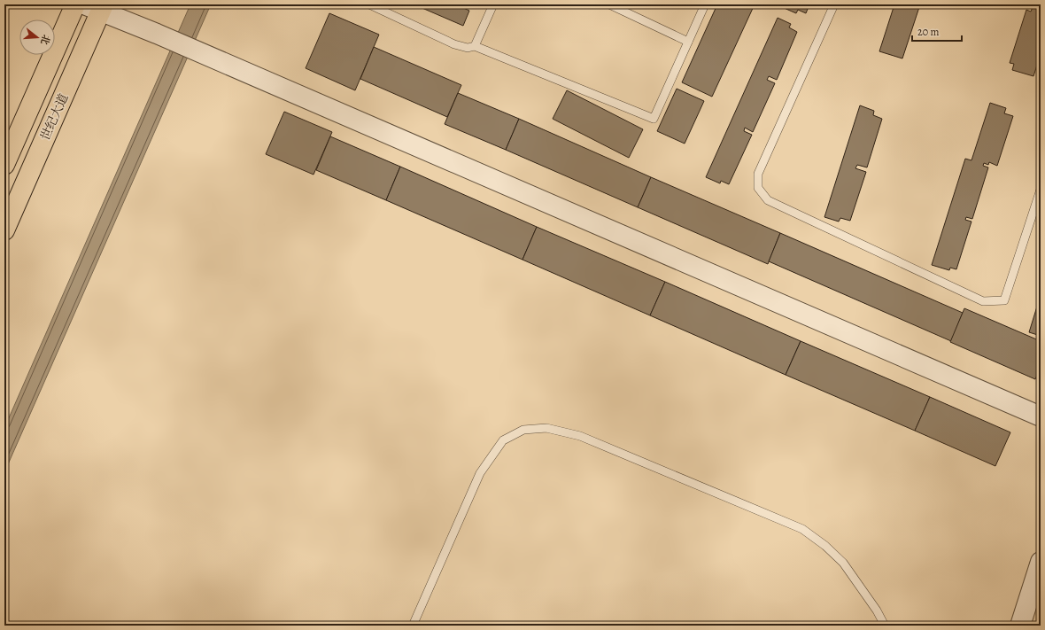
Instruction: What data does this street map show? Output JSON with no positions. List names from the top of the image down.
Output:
{
  "streets": {
    "main road": ["世纪大道"]
  },
  "scale_bar": "20 m",
  "north": "right"
}
